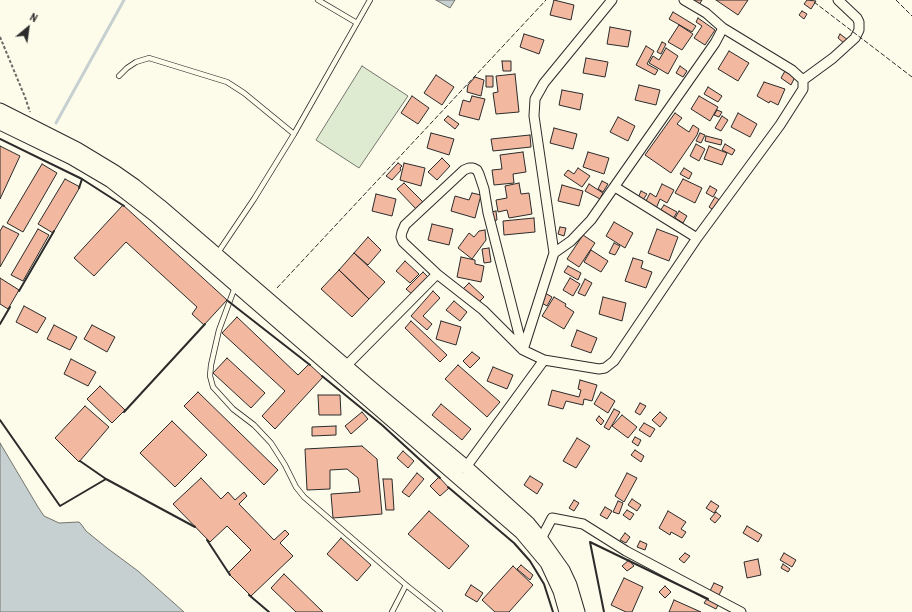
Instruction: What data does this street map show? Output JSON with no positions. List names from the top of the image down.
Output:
{
  "north": "top right"
}
